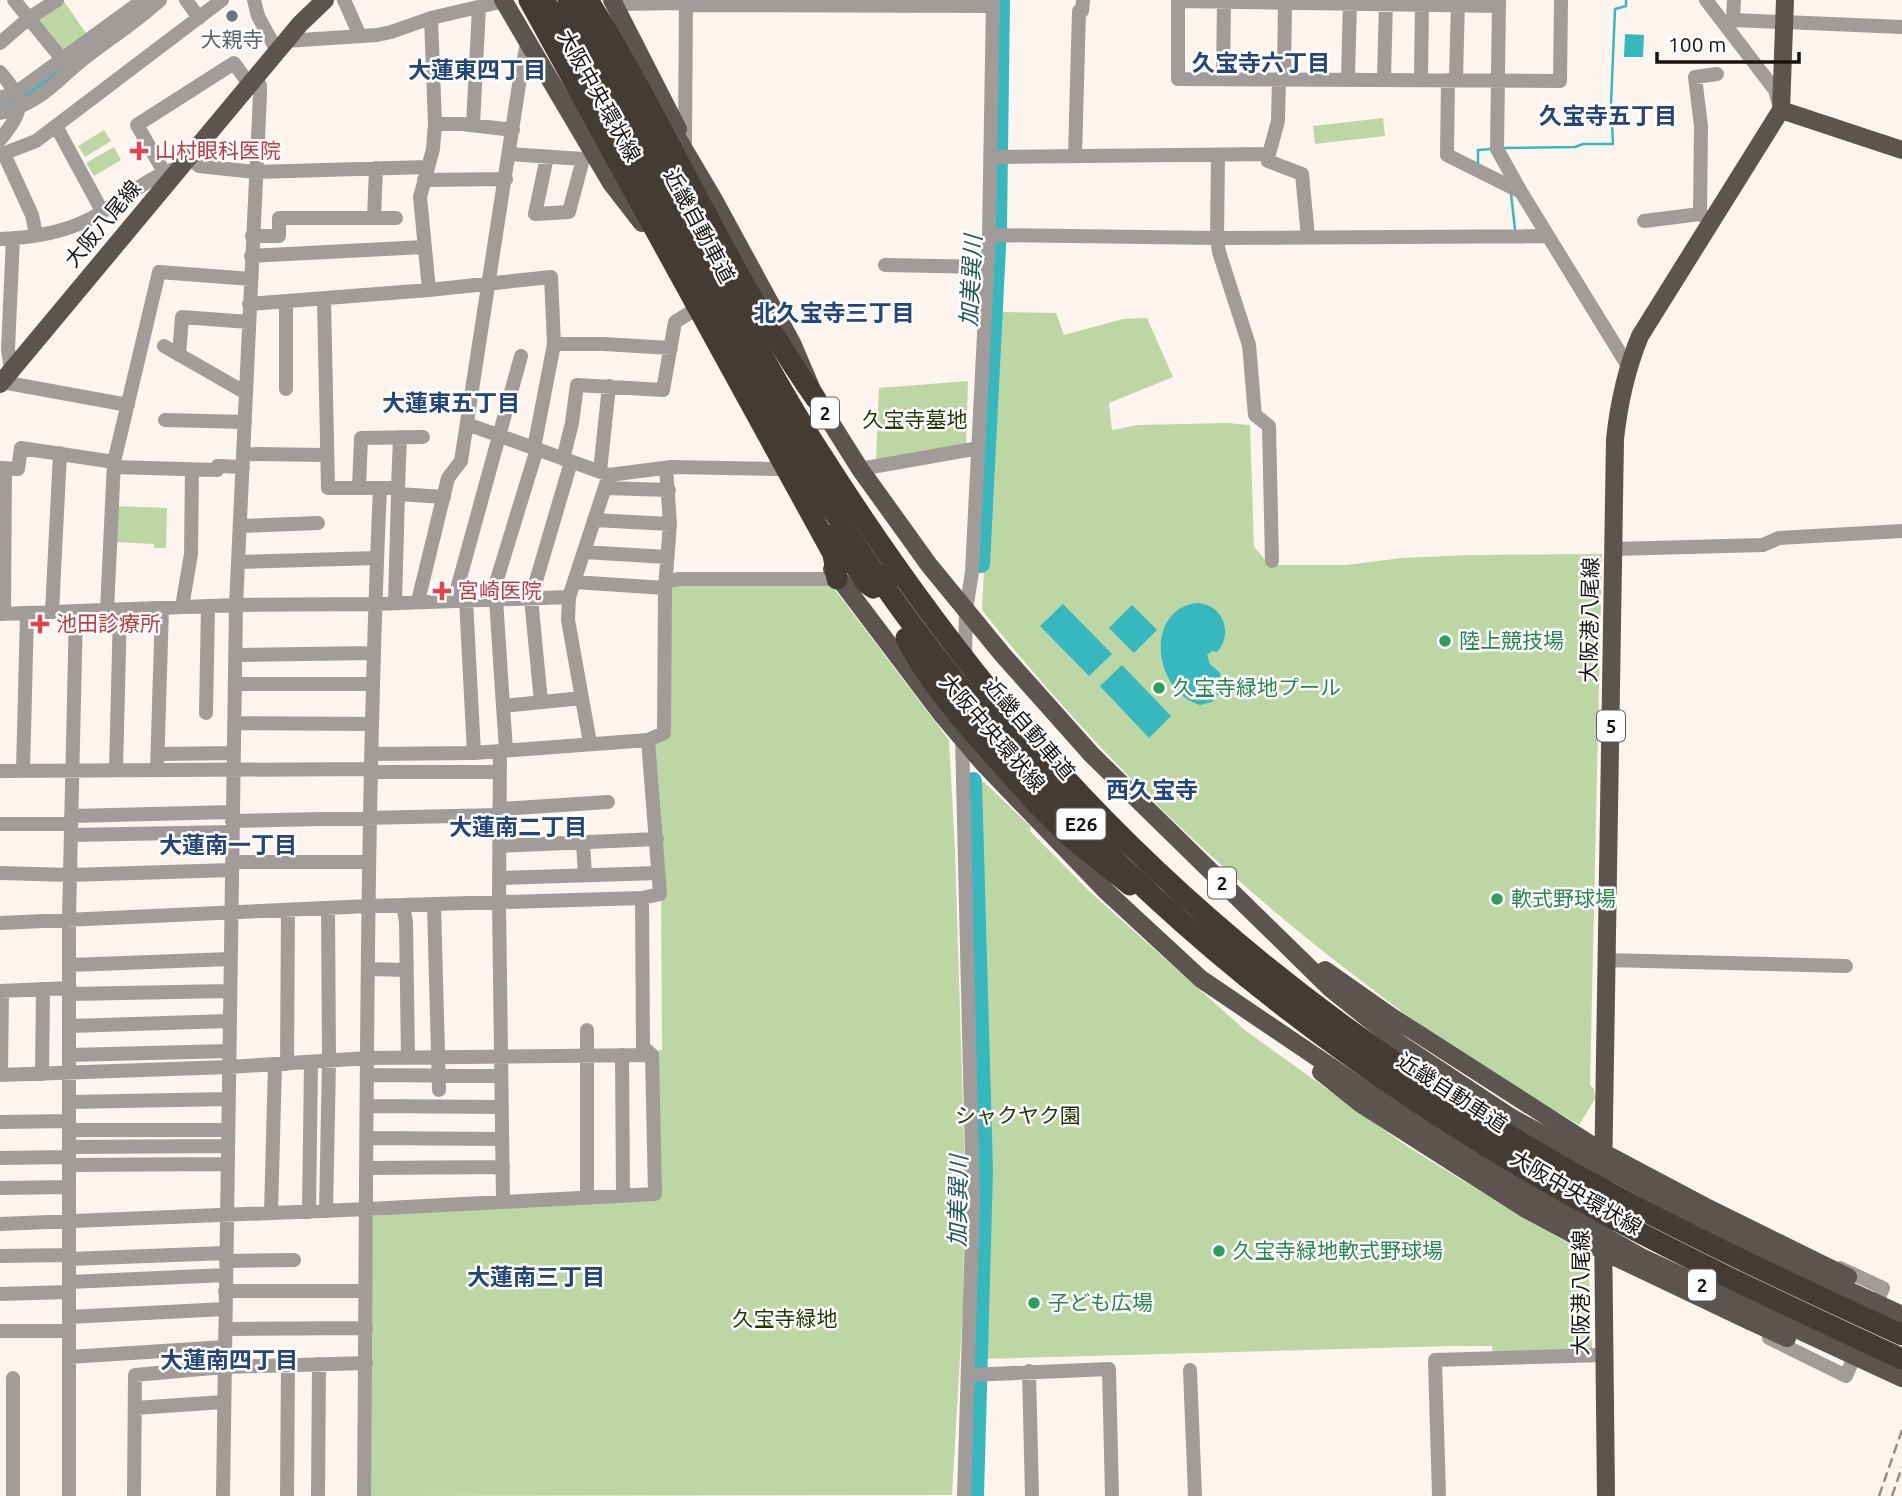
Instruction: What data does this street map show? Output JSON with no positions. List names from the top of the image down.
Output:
{
  "streets": {
    "highway": ["近畿自動車道", "E26"],
    "main road": [
      "大阪中央環状線",
      "大阪八尾線",
      "2",
      "大阪港八尾線",
      "5"
    ]
  },
  "crossings": [
    ["大阪中央環状線", "2"],
    ["2", "大阪港八尾線"]
  ],
  "districts": [
    "久宝寺六丁目",
    "大蓮東四丁目",
    "久宝寺五丁目",
    "北久宝寺三丁目",
    "大蓮東五丁目",
    "西久宝寺",
    "大蓮南二丁目",
    "大蓮南一丁目",
    "大蓮南三丁目",
    "大蓮南四丁目"
  ],
  "water": ["加美巽川"],
  "parks": ["久宝寺墓地", "シャクヤク園", "久宝寺緑地"],
  "places": {
    "other": [
      "大親寺",
      "陸上競技場",
      "久宝寺緑地プール",
      "軟式野球場",
      "久宝寺緑地軟式野球場",
      "子ども広場"
    ],
    "health": ["山村眼科医院", "宮崎医院", "池田診療所"]
  },
  "scale_bar": "100 m"
}
